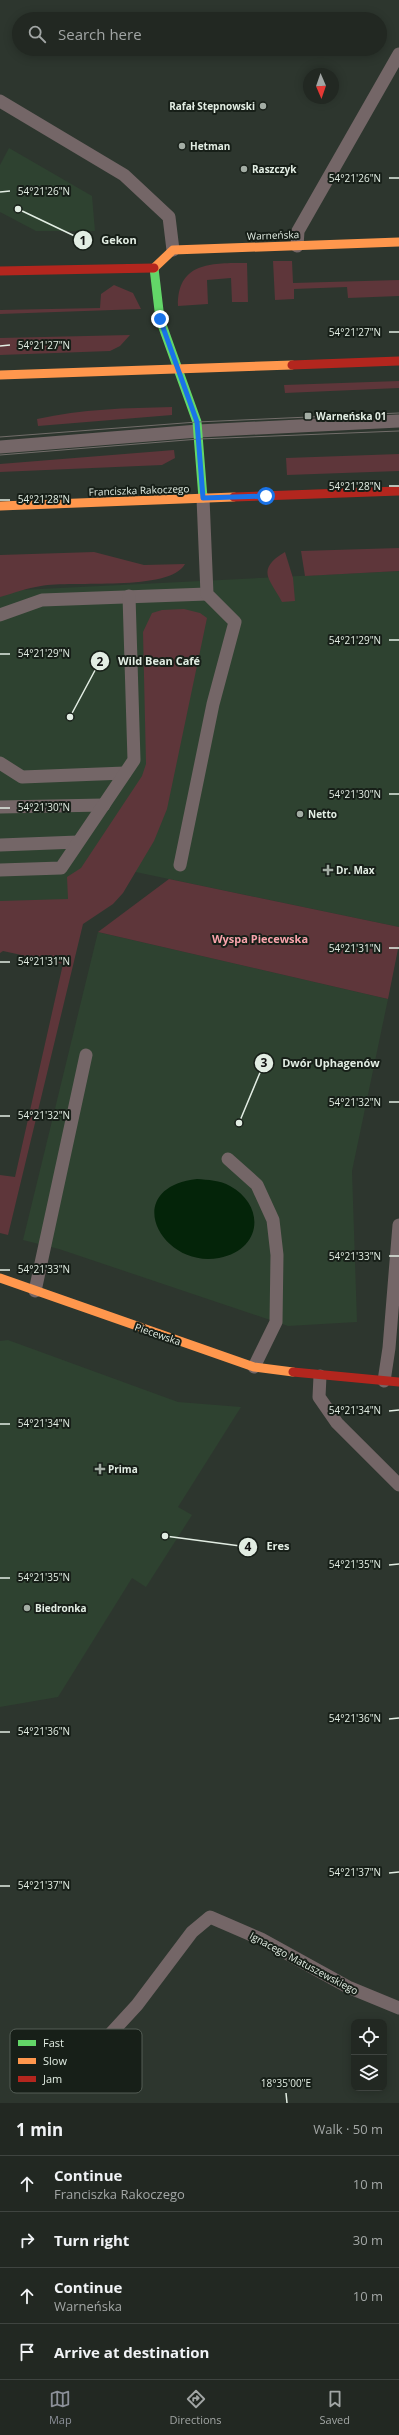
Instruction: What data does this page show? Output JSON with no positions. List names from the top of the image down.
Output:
{
  "streets": {
    "street": ["Warneńska", "Franciszka Rakoczego", "Piecewska"],
    "lane": ["Ignacego Matuszewskiego"]
  },
  "districts": ["Wyspa Piecewska"],
  "places": {
    "other": [
      "Rafał Stepnowski",
      "Hetman",
      "Raszczyk",
      "Gekon",
      "Wild Bean Café",
      "Netto",
      "Dwór Uphagenów",
      "Eres",
      "Biedronka"
    ],
    "transit": ["Warneńska 01"],
    "health": ["Dr. Max", "Prima"]
  },
  "legend": ["Fast", "Slow", "Jam"],
  "north": "bottom",
  "page": {
    "search": "Search here",
    "heading": ["1 min", "Walk · 50 m"],
    "list": [
      ["Continue", "Franciszka Rakoczego", "10 m"],
      ["Turn right", "30 m"],
      ["Continue", "Warneńska", "10 m"],
      "Arrive at destination"
    ],
    "nav": ["Map", "Directions", "Saved"]
  },
  "coordinates": [
    "54°21'26\"N",
    "54°21'27\"N",
    "54°21'28\"N",
    "54°21'29\"N",
    "54°21'30\"N",
    "54°21'31\"N",
    "54°21'32\"N",
    "54°21'33\"N",
    "54°21'34\"N",
    "54°21'35\"N",
    "54°21'36\"N",
    "54°21'37\"N",
    "18°35'00\"E"
  ]
}
